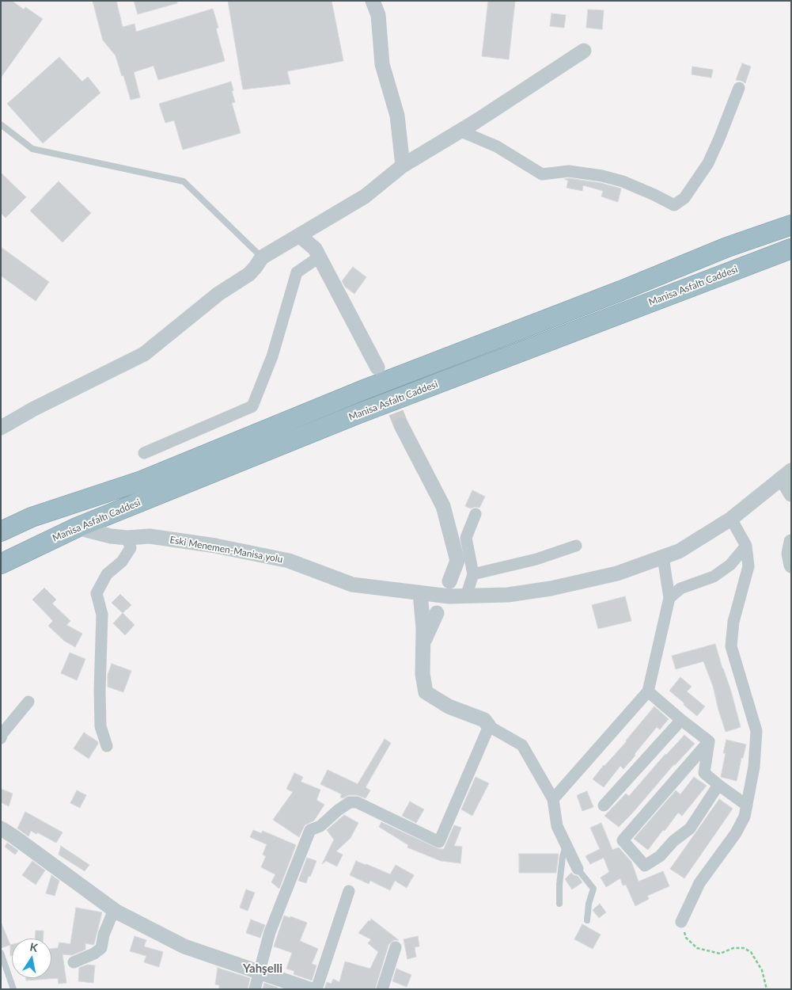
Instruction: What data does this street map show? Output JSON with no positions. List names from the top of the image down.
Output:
{
  "streets": {
    "highway": ["Manisa Asfaltı Caddesi"],
    "street": ["Eski Menemen-Manisa yolu"]
  },
  "crossings": [
    ["Manisa Asfaltı Caddesi", "Eski Menemen-Manisa yolu"]
  ],
  "districts": ["Yahşelli"],
  "north": "top"
}
